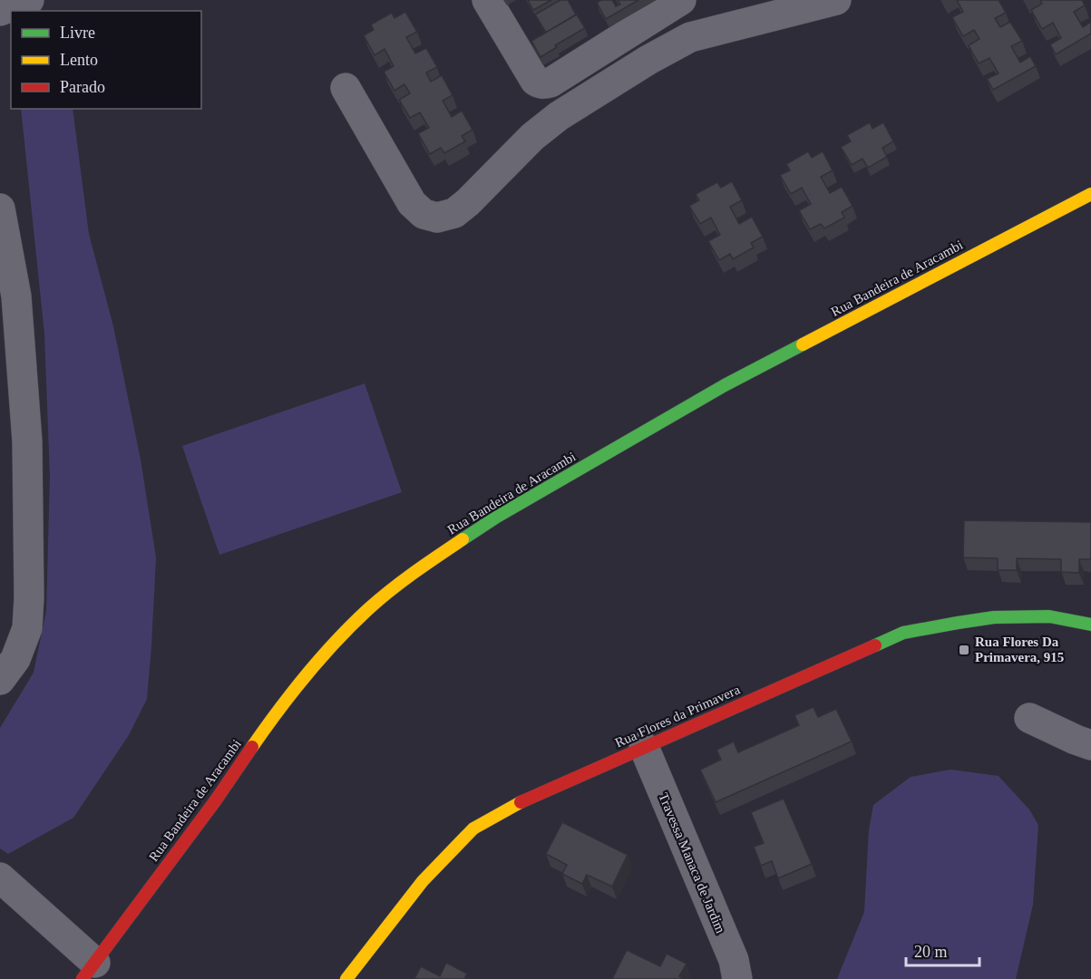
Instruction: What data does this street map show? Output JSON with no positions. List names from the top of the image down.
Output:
{
  "streets": {
    "main road": ["Rua Bandeira de Aracambi", "Rua Flores da Primavera"],
    "street": ["Travessa Manaca de Jardim"]
  },
  "crossings": [
    ["Rua Flores da Primavera", "Travessa Manaca de Jardim"]
  ],
  "places": {
    "transit": ["Rua Flores Da Primavera, 915"]
  },
  "legend": ["Livre", "Lento", "Parado"],
  "scale_bar": "20 m"
}
